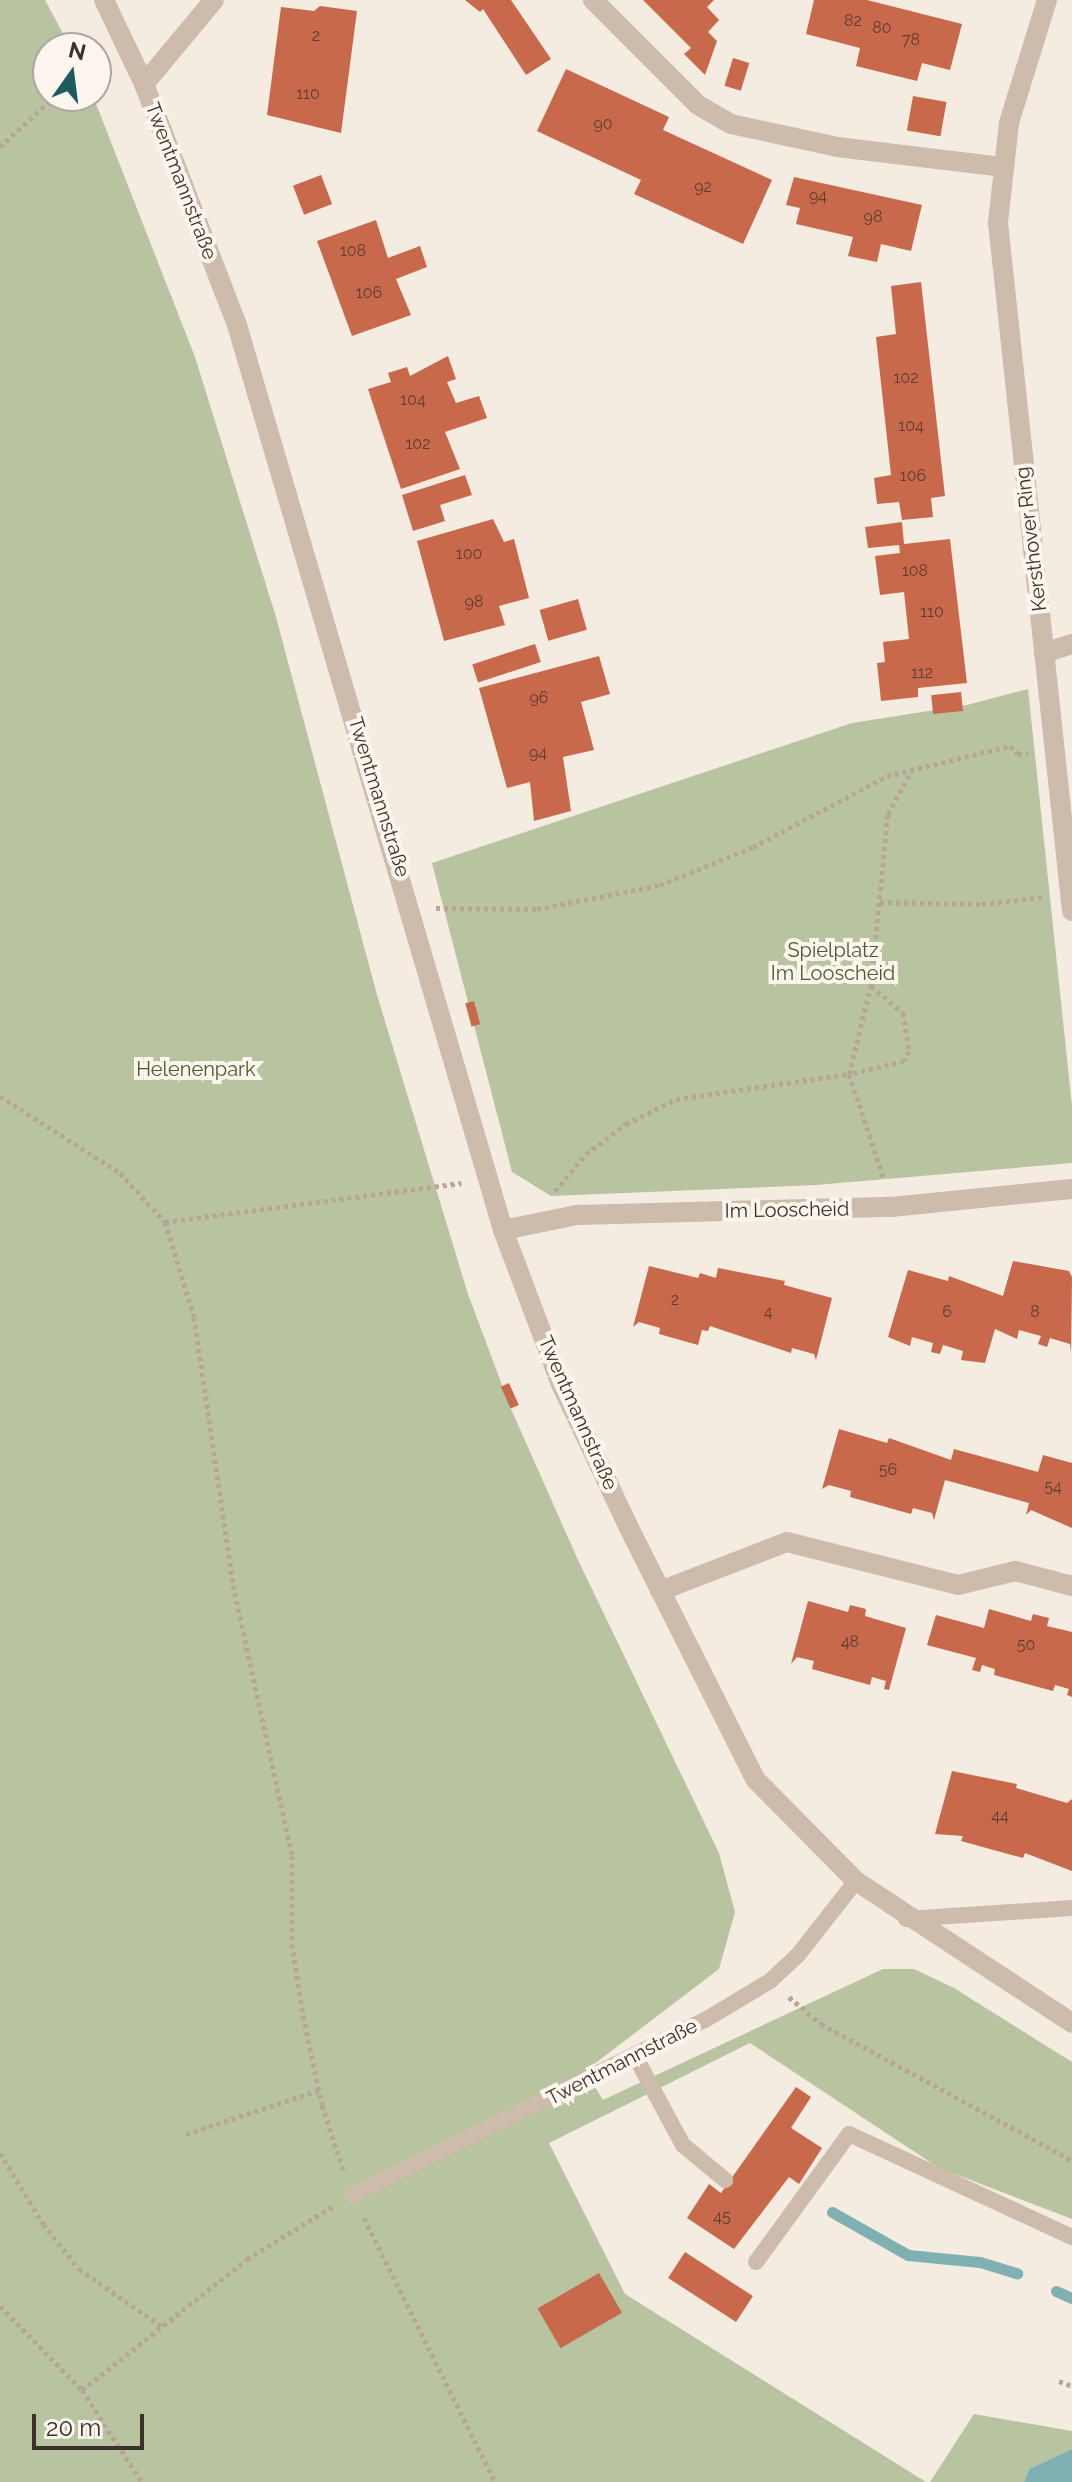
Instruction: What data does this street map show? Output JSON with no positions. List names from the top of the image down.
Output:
{
  "streets": {
    "street": ["Twentmannstraße", "Kersthover Ring", "Im Looscheid"]
  },
  "crossings": [
    ["Twentmannstraße", "Im Looscheid"]
  ],
  "parks": ["Spielplatz Im Looscheid", "Helenenpark"],
  "house_numbers": [
    "82",
    "80",
    "2",
    "78",
    "110",
    "90",
    "92",
    "94",
    "98",
    "108",
    "106",
    "102",
    "104",
    "104",
    "102",
    "106",
    "100",
    "108",
    "98",
    "110",
    "112",
    "96",
    "94",
    "2",
    "4",
    "6",
    "8",
    "56",
    "54",
    "48",
    "50",
    "44",
    "45"
  ],
  "scale_bar": "20 m",
  "north": "top"
}
